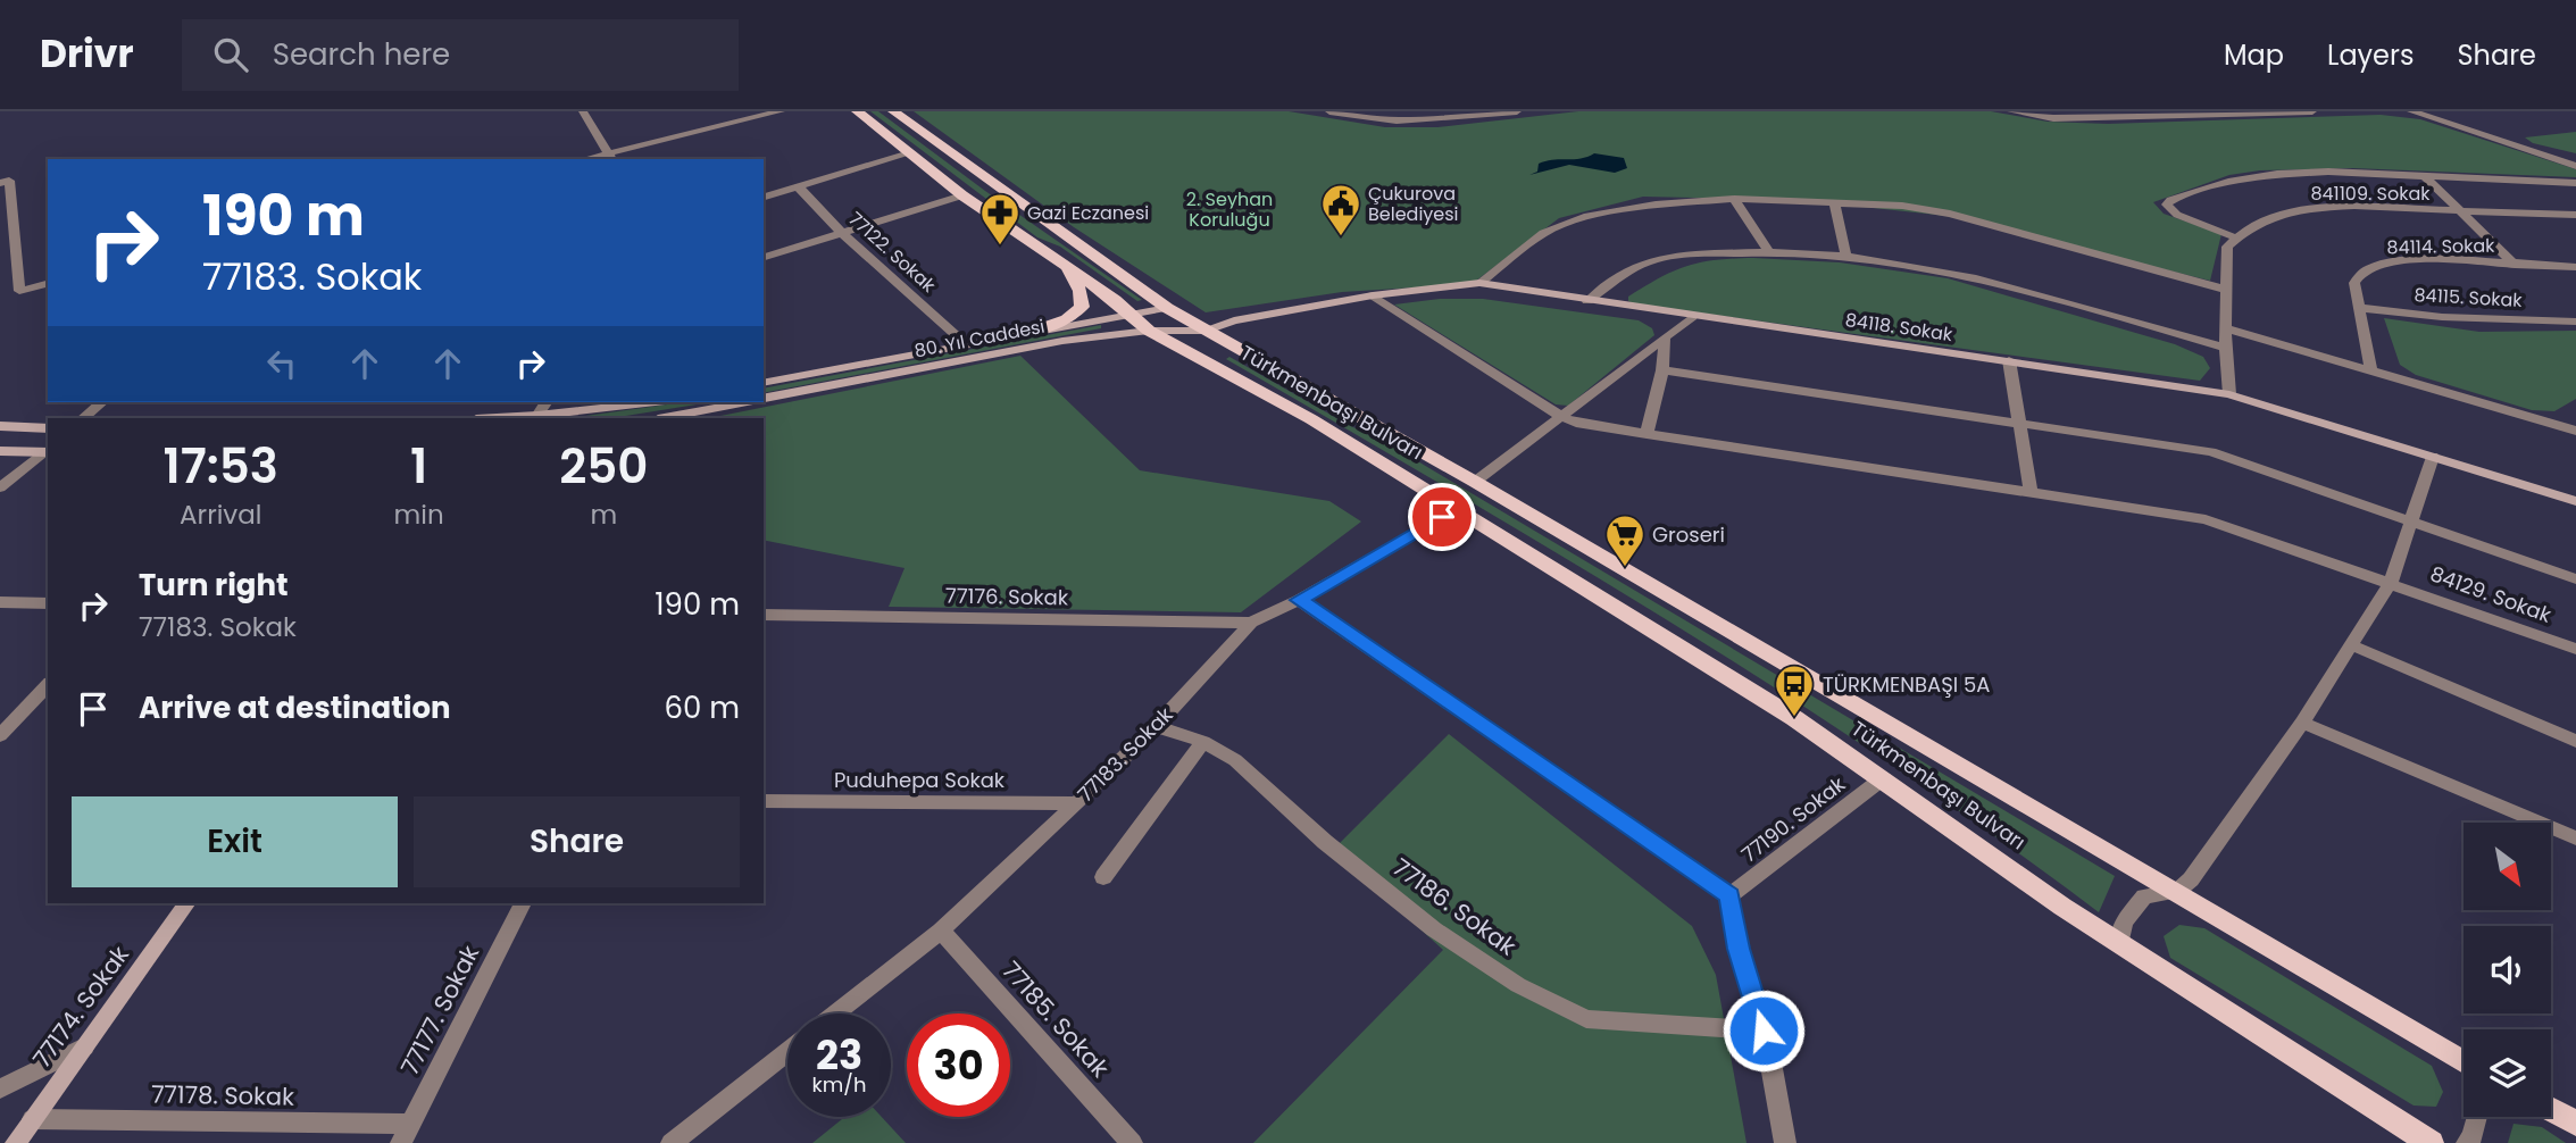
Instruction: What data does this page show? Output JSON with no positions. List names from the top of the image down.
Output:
{
  "streets": {
    "main road": [
      "84118. Sokak",
      "80. Yıl Caddesi",
      "Türkmenbaşı Bulvarı",
      "77174. Sokak"
    ],
    "street": [
      "841109. Sokak",
      "84114. Sokak",
      "77122. Sokak",
      "84115. Sokak",
      "84129. Sokak",
      "77176. Sokak",
      "77183. Sokak",
      "Puduhepa Sokak",
      "77190. Sokak",
      "77186. Sokak",
      "77177. Sokak",
      "77185. Sokak",
      "77178. Sokak"
    ]
  },
  "crossings": [
    ["84114. Sokak", "84115. Sokak"],
    ["77122. Sokak", "80. Yıl Caddesi"],
    ["84118. Sokak", "80. Yıl Caddesi"],
    ["84118. Sokak", "Türkmenbaşı Bulvarı"],
    ["80. Yıl Caddesi", "Türkmenbaşı Bulvarı"],
    ["Türkmenbaşı Bulvarı", "77183. Sokak"],
    ["Türkmenbaşı Bulvarı", "77190. Sokak"],
    ["77176. Sokak", "77183. Sokak"],
    ["77183. Sokak", "Puduhepa Sokak"],
    ["77183. Sokak", "77186. Sokak"],
    ["77183. Sokak", "77185. Sokak"],
    ["77174. Sokak", "77178. Sokak"],
    ["77177. Sokak", "77178. Sokak"]
  ],
  "parks": ["2. Seyhan Koruluğu"],
  "places": {
    "public building": ["Çukurova Belediyesi"],
    "pharmacy": ["Gazi Eczanesi"],
    "supermarket": ["Groseri"],
    "bus stop": ["TÜRKMENBAŞI 5A"]
  },
  "north": "bottom right",
  "page": {
    "header": "Drivr",
    "search": "Search here",
    "nav": ["Map", "Layers", "Share"],
    "turn": ["190 m", "77183. Sokak"],
    "eta": [
      "17:53",
      "Arrival",
      "1",
      "min",
      "250",
      "m"
    ],
    "list": [
      {
        "name": "Turn right",
        "note": "77183. Sokak",
        "value": "190 m"
      },
      {
        "name": "Arrive at destination",
        "value": "60 m"
      }
    ],
    "buttons": ["Exit", "Share"],
    "speed": "23 km/h",
    "limit": "30"
  }
}
